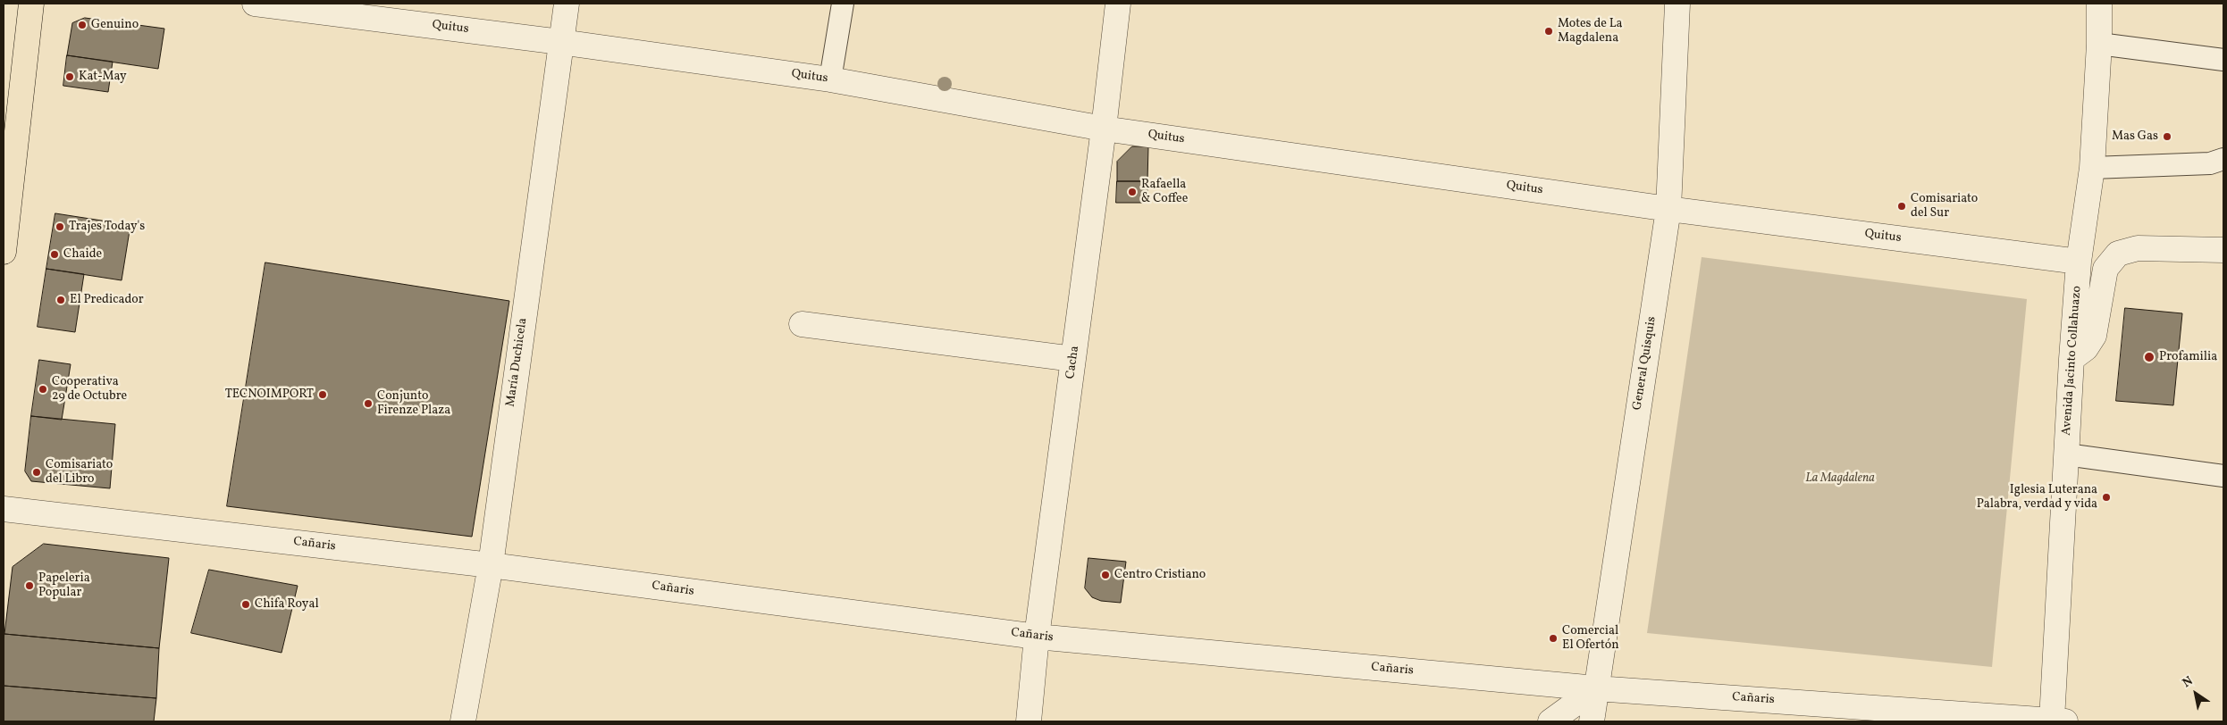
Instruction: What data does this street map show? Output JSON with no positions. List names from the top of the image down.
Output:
{
  "streets": {
    "street": [
      "Quitus",
      "Avenida Jacinto Collahuazo",
      "María Duchicela",
      "Cacha",
      "General Quisquis",
      "Cañaris"
    ]
  },
  "crossings": [
    ["Quitus", "Avenida Jacinto Collahuazo"],
    ["Quitus", "María Duchicela"],
    ["Quitus", "Cacha"],
    ["Quitus", "General Quisquis"],
    ["Avenida Jacinto Collahuazo", "Cañaris"],
    ["María Duchicela", "Cañaris"],
    ["Cacha", "Cañaris"],
    ["General Quisquis", "Cañaris"]
  ],
  "parks": ["La Magdalena"],
  "places": [
    "Genuino",
    "Motes de La Magdalena",
    "Kat-May",
    "Mas Gas",
    "Rafaella & Coffee",
    "Comisariato del Sur",
    "Trajes Today's",
    "Chaide",
    "El Predicador",
    "Profamilia",
    "Cooperativa 29 de Octubre",
    "TECNOIMPORT",
    "Conjunto Firenze Plaza",
    "Comisariato del Libro",
    "Iglesia Luterana Palabra, verdad y vida",
    "Centro Cristiano",
    "Papeleria Popular",
    "Chifa Royal",
    "Comercial El Ofertón"
  ],
  "north": "top left"
}
